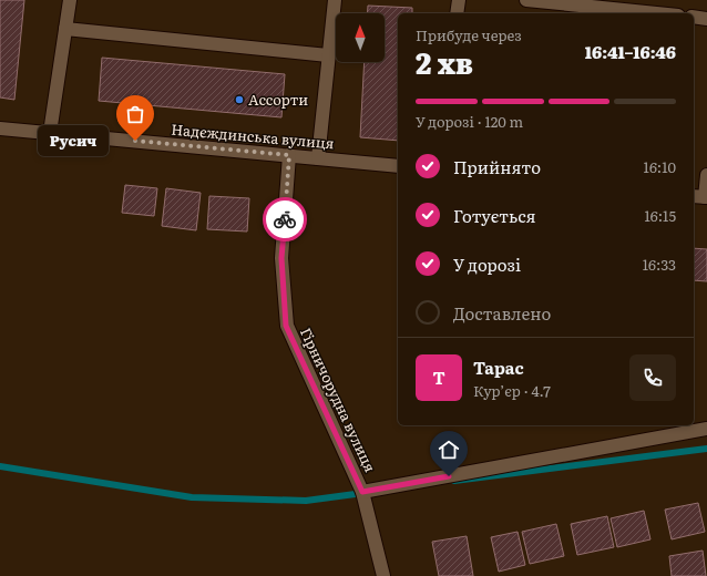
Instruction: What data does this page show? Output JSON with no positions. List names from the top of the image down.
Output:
{
  "streets": {
    "street": ["Надєждинська вулиця", "Гірничорудна вулиця"]
  },
  "crossings": [
    ["Надєждинська вулиця", "Гірничорудна вулиця"]
  ],
  "places": ["Ассорти", "Русич"],
  "north": "top",
  "page": {
    "heading": ["2 хв", "Прибуде через", "16:41–16:46"],
    "panel": ["Тарас", "Кур’єр · 4.7"],
    "bar": "У дорозі · 120 m",
    "bubble": "Русич",
    "list": [
      ["Прийнято", "16:10"],
      ["Готується", "16:15"],
      ["У дорозі", "16:33"],
      "Доставлено"
    ],
    "round": "Т"
  }
}
